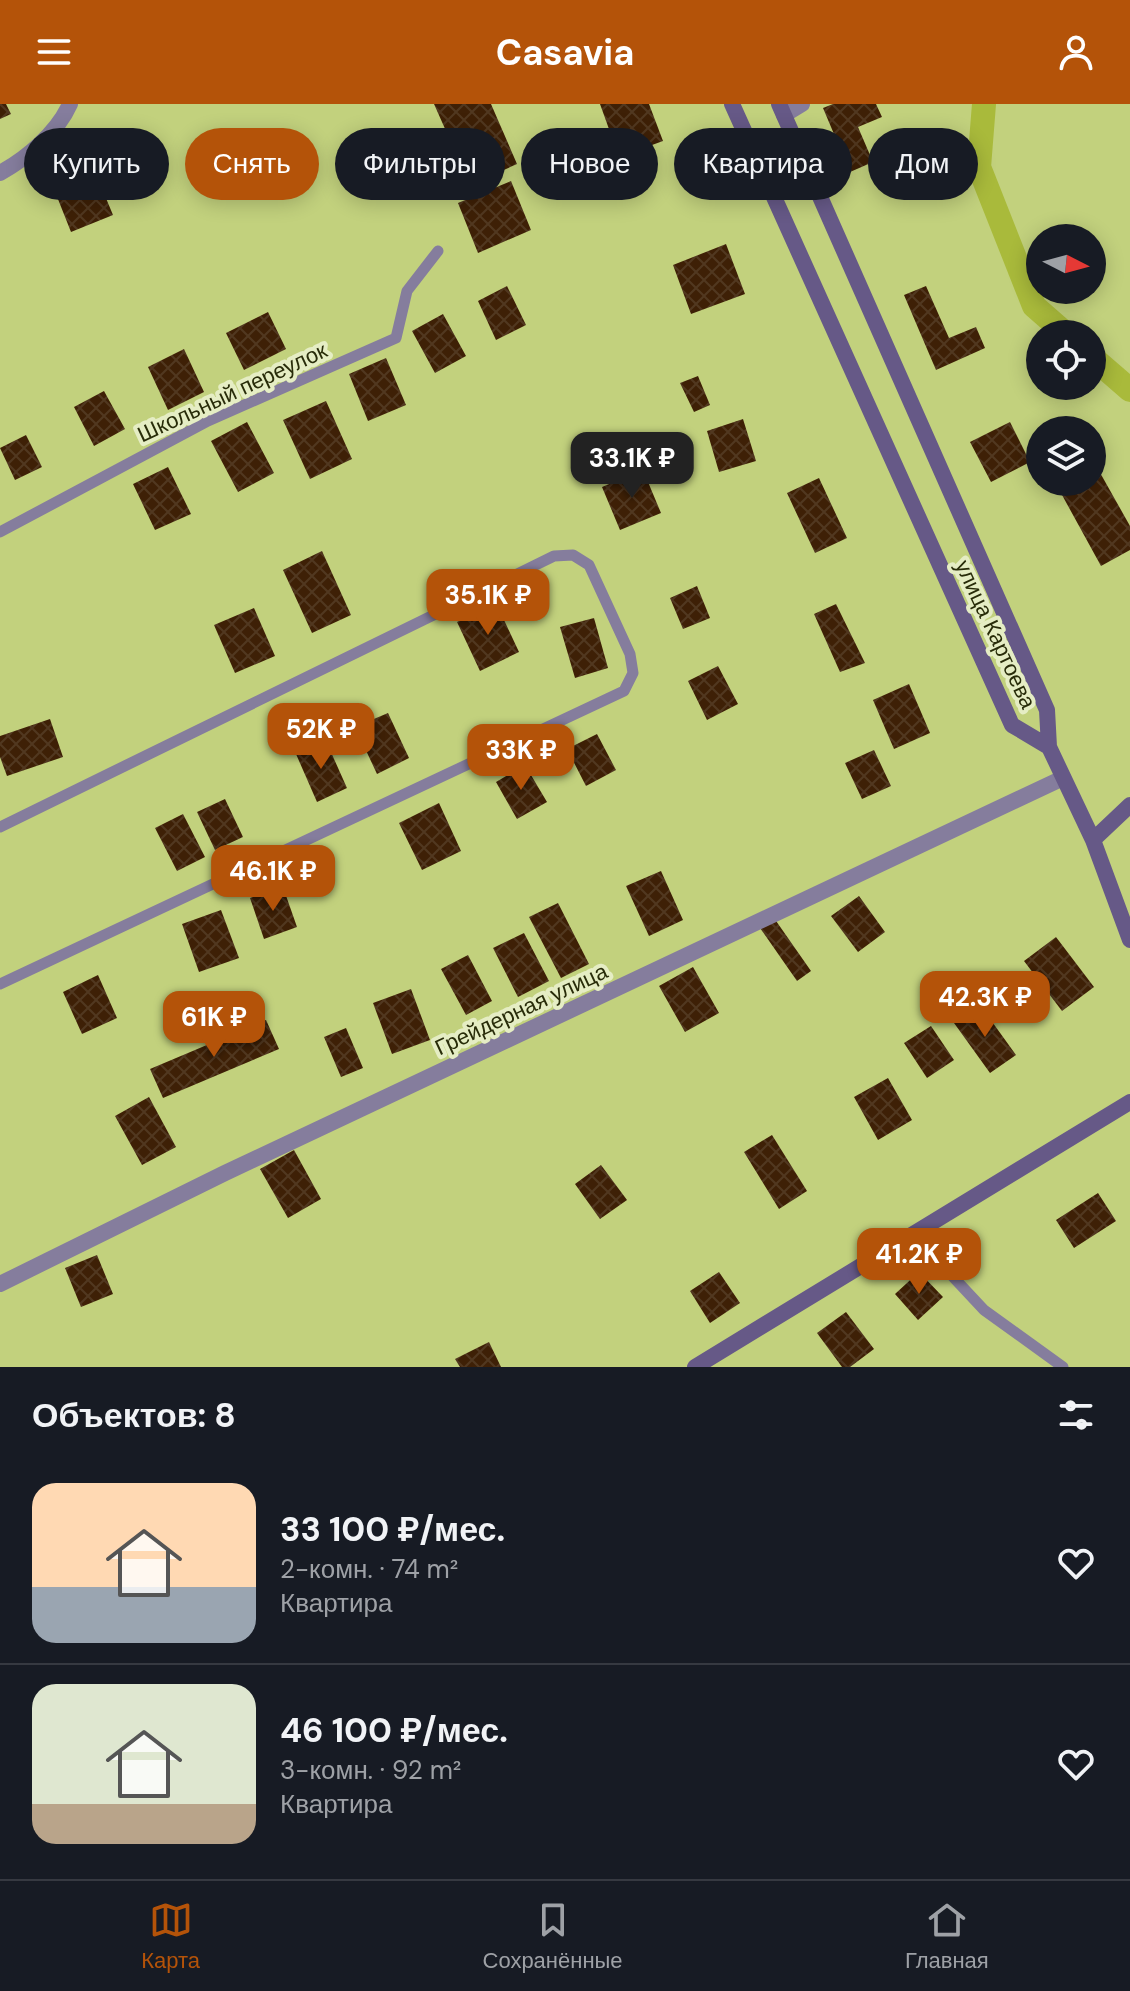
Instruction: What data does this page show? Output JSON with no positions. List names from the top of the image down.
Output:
{
  "streets": {
    "main road": ["улица Картоева"],
    "street": ["Грейдерная улица"],
    "lane": ["Школьный переулок"]
  },
  "north": "right",
  "page": {
    "header": "Casavia",
    "chip": [
      "Купить",
      "Снять",
      "Фильтры",
      "Новое",
      "Квартира",
      "Дом"
    ],
    "price": [
      "33.1K ₽",
      "35.1K ₽",
      "52K ₽",
      "33K ₽",
      "46.1K ₽",
      "42.3K ₽",
      "61K ₽",
      "41.2K ₽"
    ],
    "heading": "Объектов: 8",
    "list": [
      {
        "name": "33 100 ₽/мес.",
        "note": "2-комн. · 74 m² · Квартира"
      },
      {
        "name": "46 100 ₽/мес.",
        "note": "3-комн. · 92 m² · Квартира"
      }
    ],
    "tabs": ["Карта", "Сохранённые", "Главная"]
  }
}
